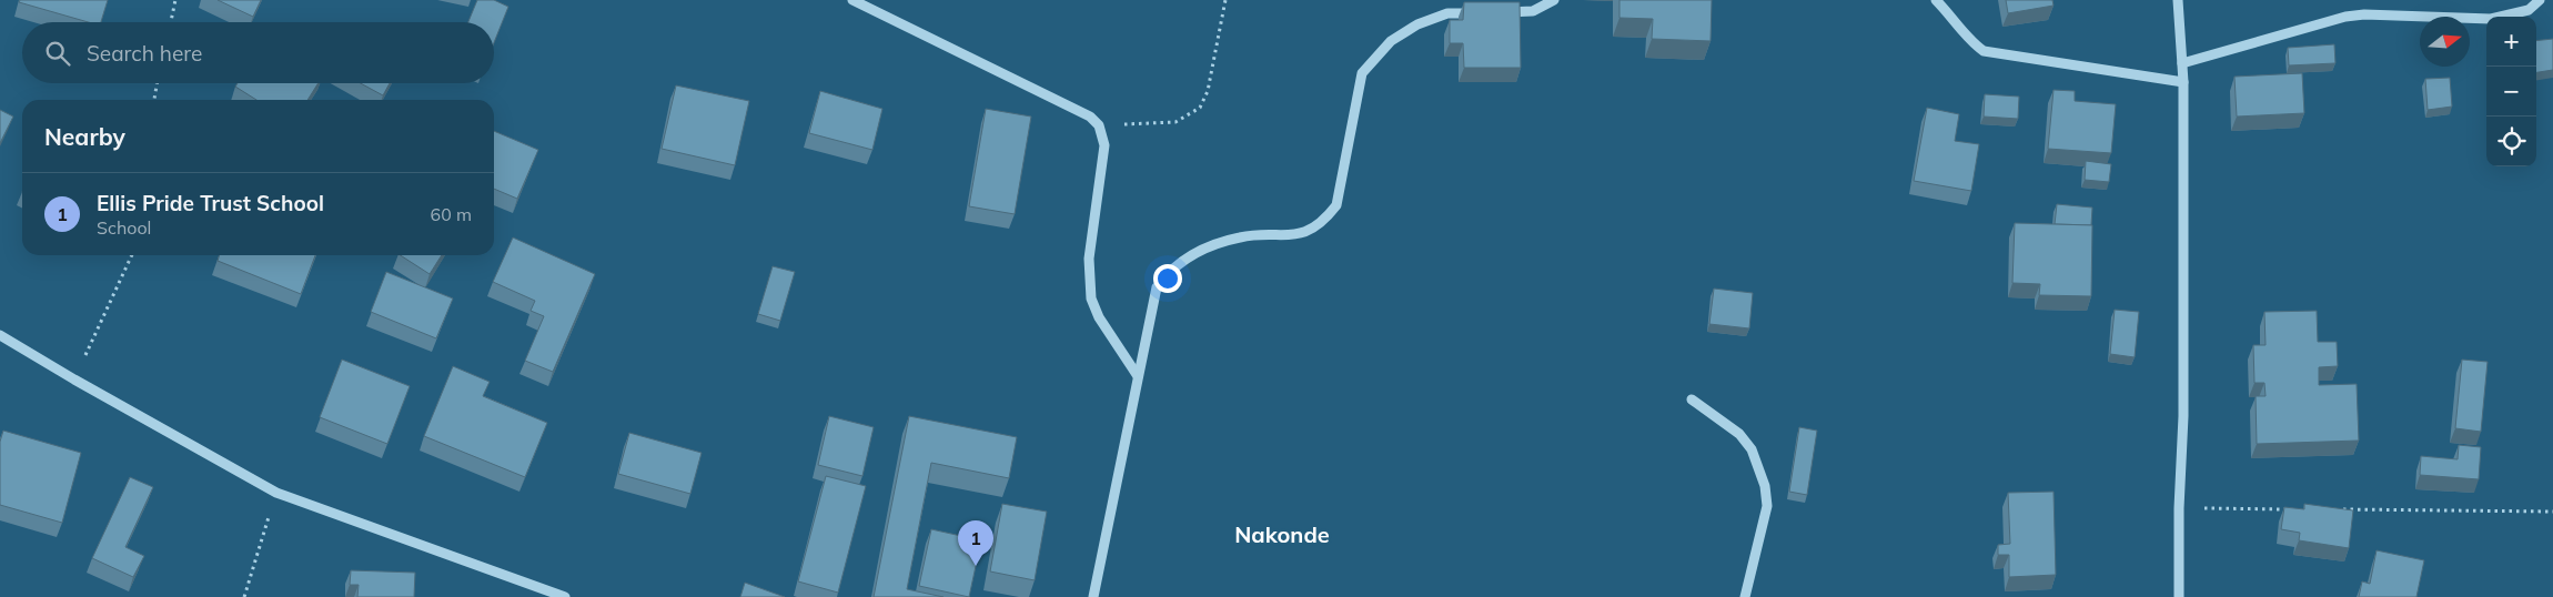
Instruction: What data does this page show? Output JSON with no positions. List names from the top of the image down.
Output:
{
  "districts": ["Nakonde"],
  "north": "right",
  "page": {
    "map_buttons": ["+", "−"],
    "search": "Search here",
    "heading": "Nearby",
    "list": [
      {
        "mark": "1",
        "name": "Ellis Pride Trust School",
        "note": "School",
        "value": "60 m"
      }
    ],
    "pins": "1"
  }
}
